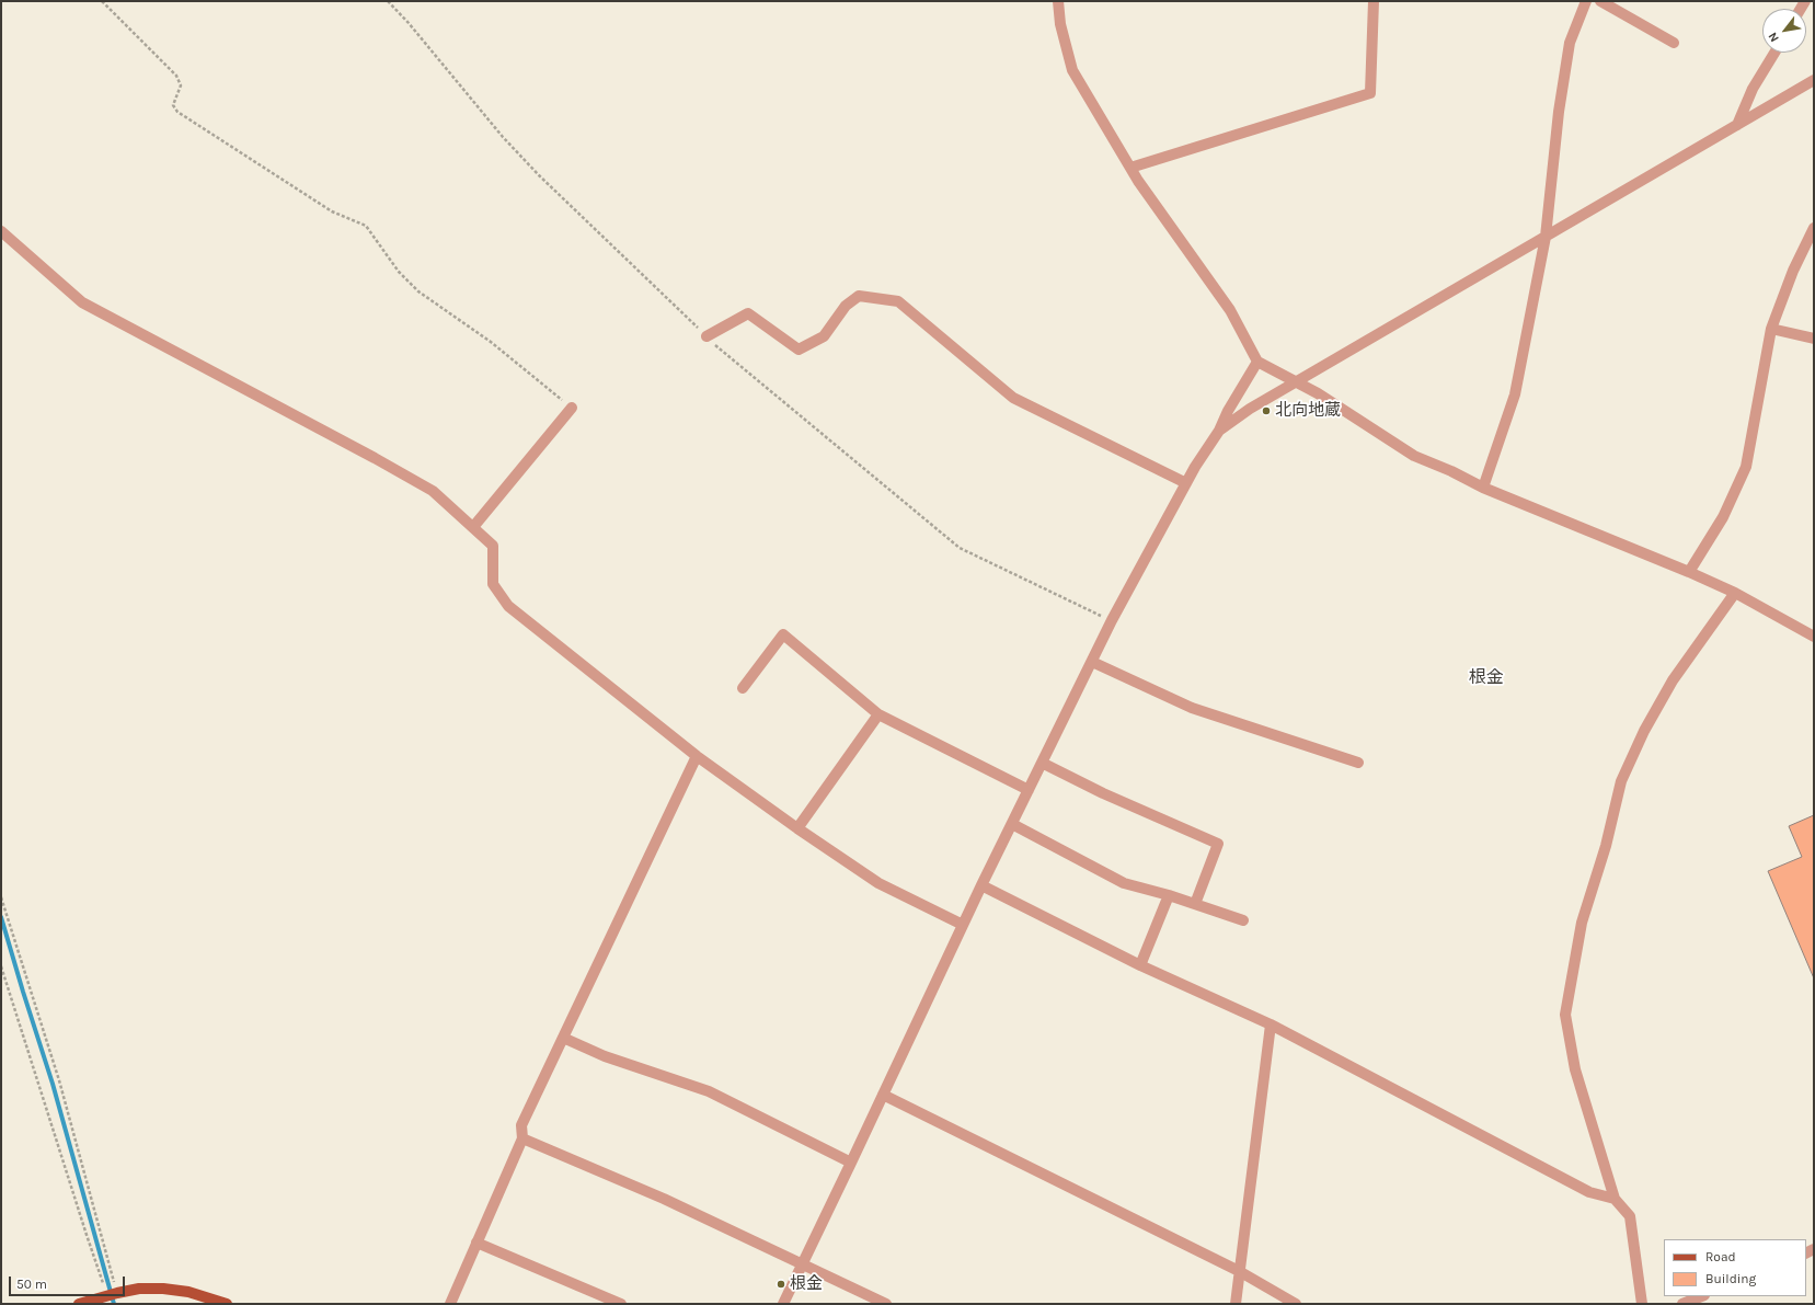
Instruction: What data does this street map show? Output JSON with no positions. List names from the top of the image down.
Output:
{
  "districts": ["根金"],
  "places": ["北向地蔵", "根金"],
  "legend": ["Road", "Building"],
  "scale_bar": "50 m",
  "north": "bottom left"
}
